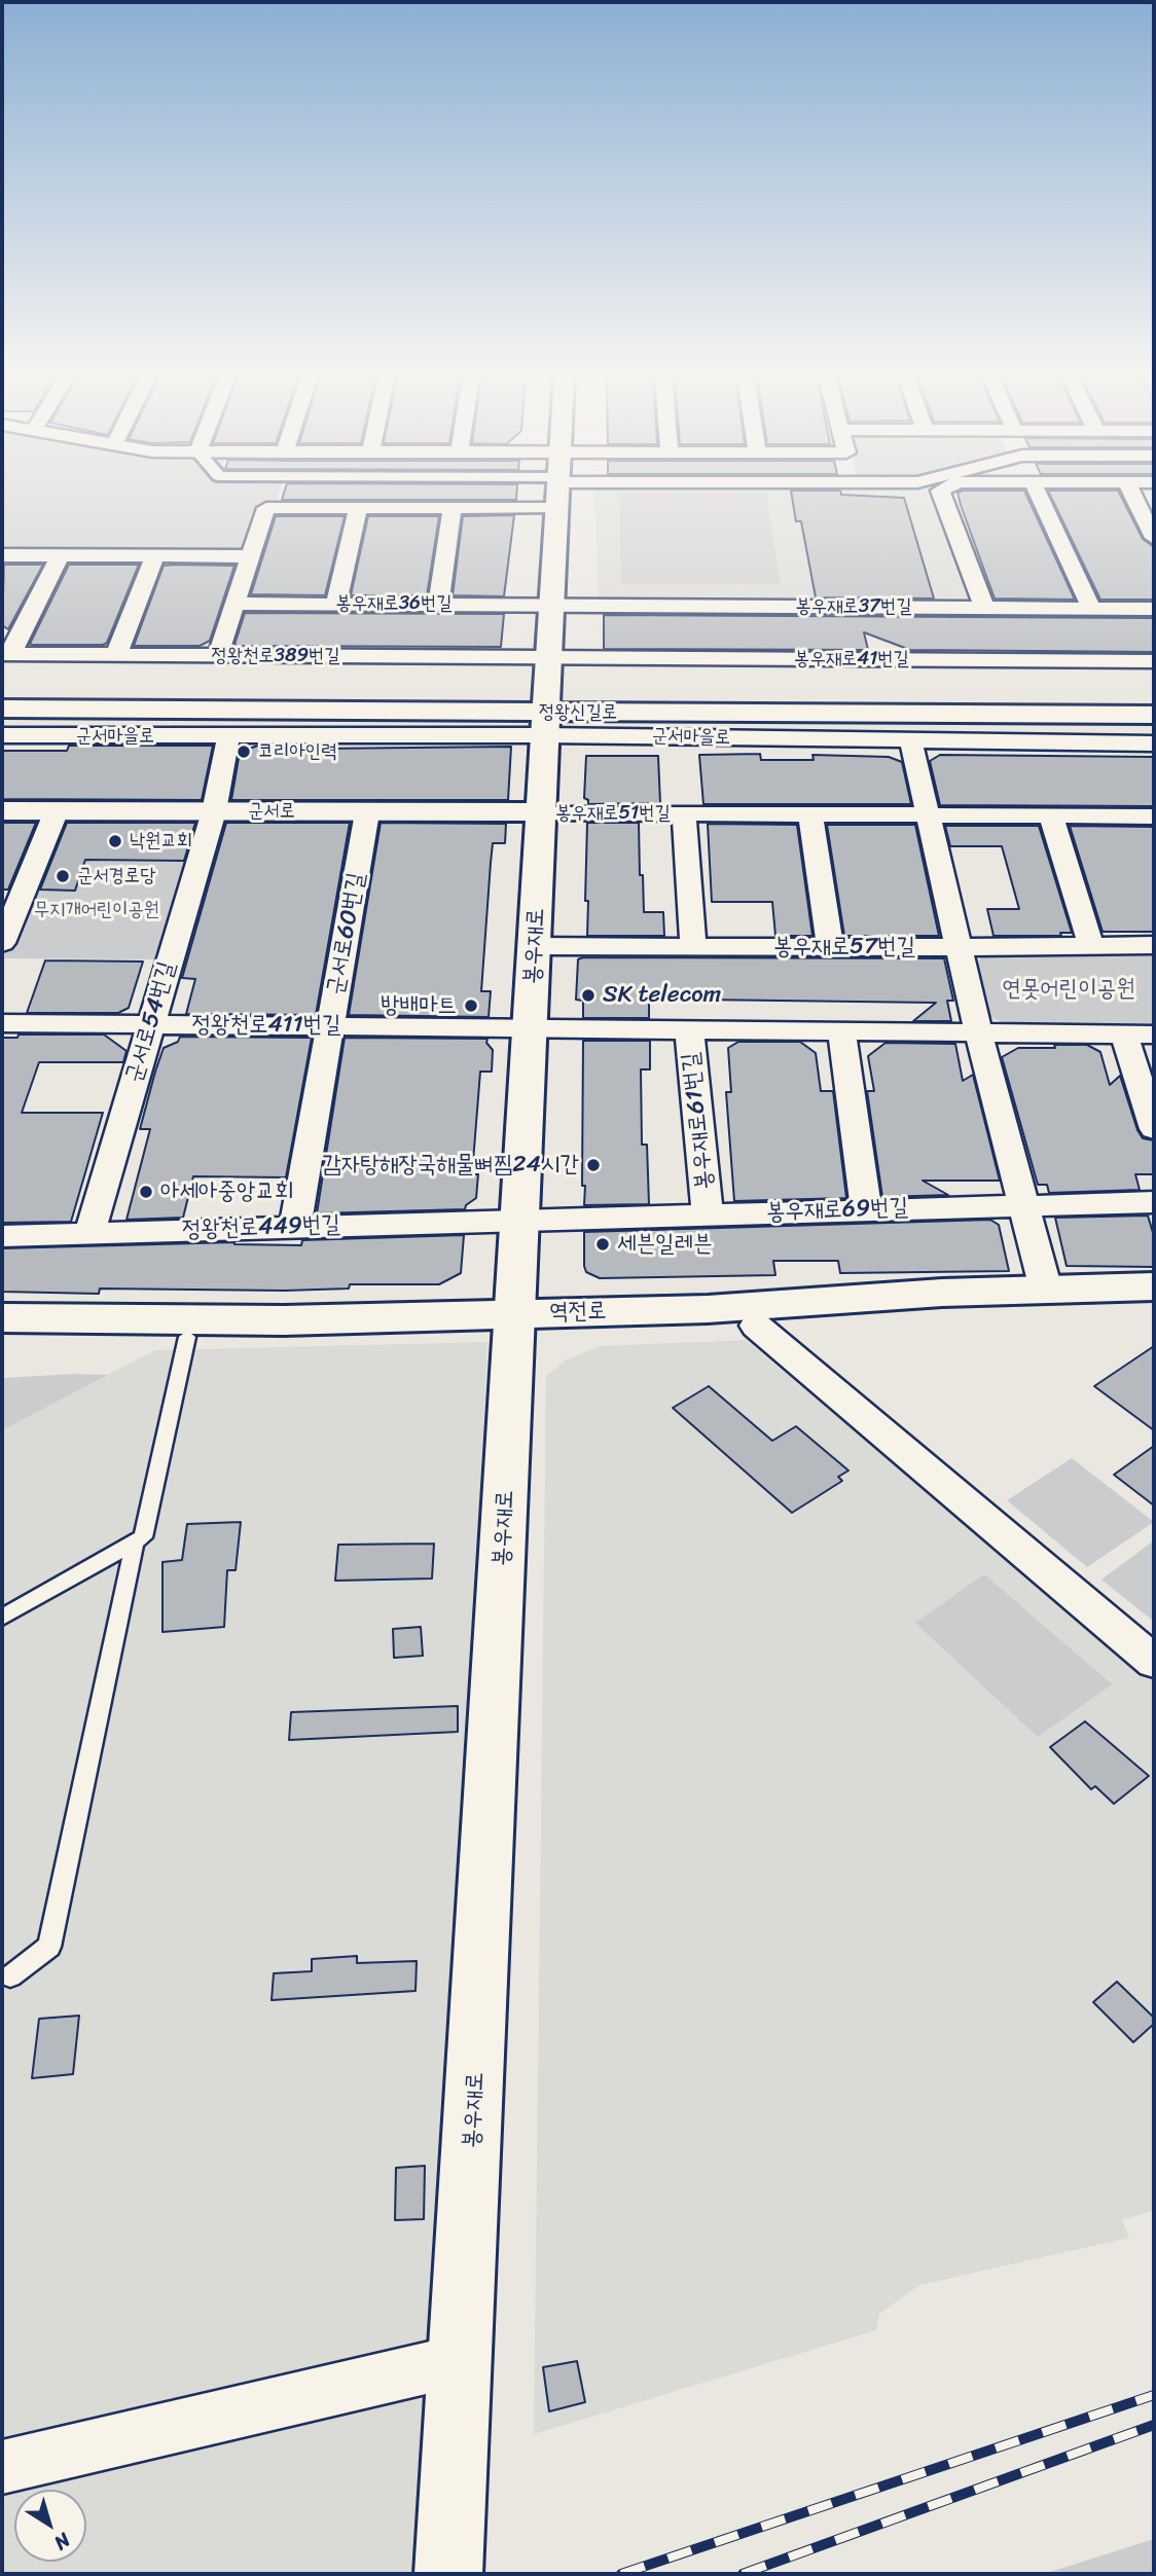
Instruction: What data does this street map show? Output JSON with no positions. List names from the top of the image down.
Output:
{
  "streets": {
    "street": [
      "봉우재로36번길",
      "봉우재로37번길",
      "정왕천로389번길",
      "봉우재로41번길",
      "정왕신길로",
      "군서마을로",
      "군서로",
      "봉우재로51번길",
      "군서로60번길",
      "봉우재로",
      "봉우재로57번길",
      "군서로54번길",
      "정왕천로411번길",
      "봉우재로61번길",
      "봉우재로69번길",
      "정왕천로449번길",
      "역전로"
    ]
  },
  "crossings": [
    ["봉우재로36번길", "봉우재로37번길"],
    ["봉우재로36번길", "봉우재로"],
    ["봉우재로37번길", "봉우재로"],
    ["정왕천로389번길", "봉우재로41번길"],
    ["정왕천로389번길", "봉우재로"],
    ["봉우재로41번길", "봉우재로"],
    ["정왕신길로", "군서마을로"],
    ["정왕신길로", "봉우재로"],
    ["군서마을로", "봉우재로"],
    ["군서로", "봉우재로51번길"],
    ["군서로", "군서로60번길"],
    ["군서로", "봉우재로"],
    ["군서로", "군서로54번길"],
    ["봉우재로51번길", "봉우재로"],
    ["봉우재로51번길", "봉우재로57번길"],
    ["군서로60번길", "정왕천로411번길"],
    ["군서로60번길", "정왕천로449번길"],
    ["봉우재로", "봉우재로57번길"],
    ["봉우재로", "정왕천로411번길"],
    ["봉우재로", "봉우재로61번길"],
    ["봉우재로", "봉우재로69번길"],
    ["봉우재로", "정왕천로449번길"],
    ["봉우재로", "역전로"],
    ["군서로54번길", "정왕천로411번길"],
    ["군서로54번길", "정왕천로449번길"],
    ["정왕천로411번길", "봉우재로61번길"],
    ["봉우재로61번길", "봉우재로69번길"],
    ["봉우재로69번길", "정왕천로449번길"]
  ],
  "parks": ["무지개어린이공원", "연못어린이공원"],
  "places": [
    "코리아인력",
    "낙원교회",
    "군서경로당",
    "SK telecom",
    "방배마트",
    "감자탕해장국해물뼈찜24시간",
    "아세아중앙교회",
    "세븐일레븐"
  ],
  "north": "bottom right"
}
